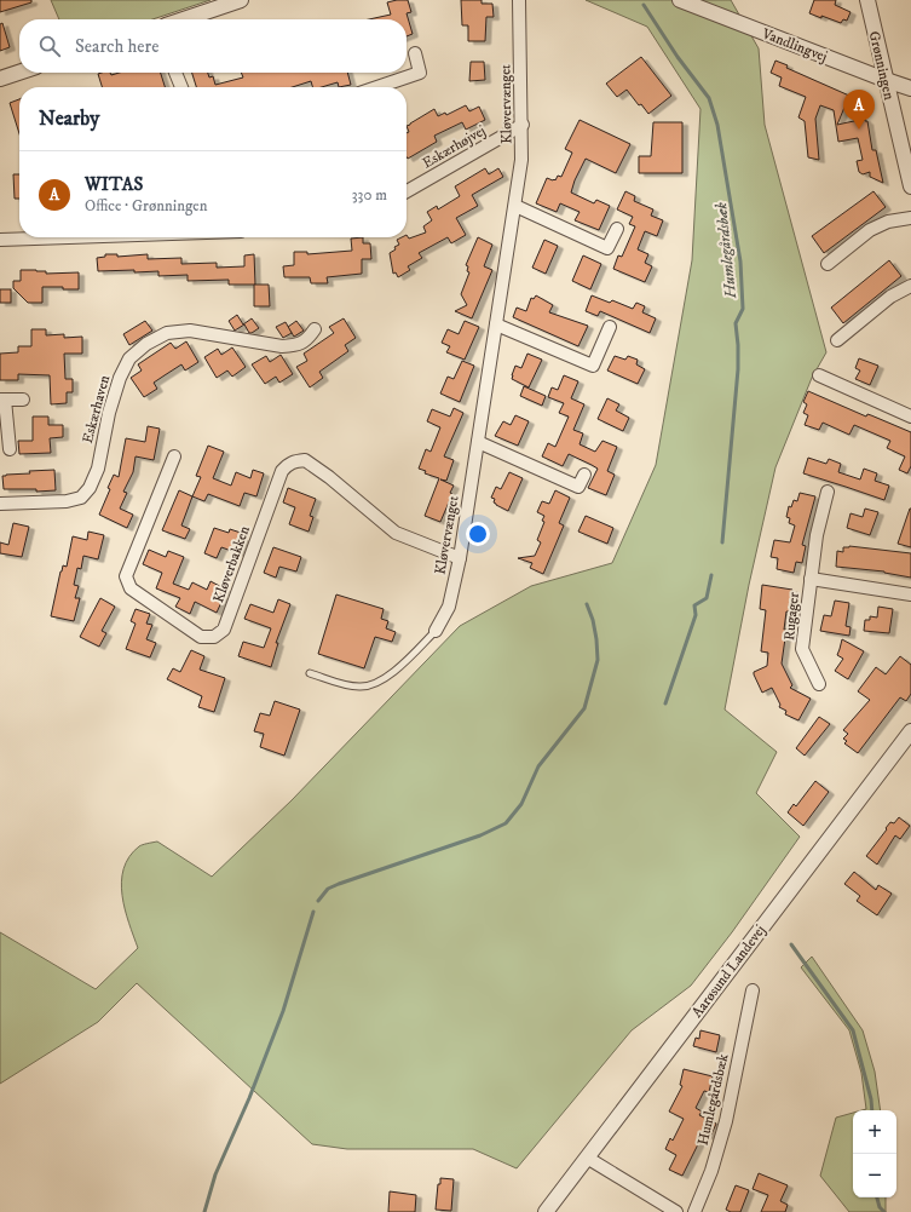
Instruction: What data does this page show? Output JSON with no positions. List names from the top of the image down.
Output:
{
  "streets": {
    "street": [
      "Vandlingvej",
      "Grønningen",
      "Kløvervænget",
      "Eskærhøjvej",
      "Eskærhaven",
      "Kløverbakken",
      "Rugager",
      "Aarøsund Landevej",
      "Humlegårdsbæk"
    ]
  },
  "crossings": [
    ["Vandlingvej", "Grønningen"],
    ["Kløvervænget", "Eskærhøjvej"],
    ["Kløvervænget", "Kløverbakken"]
  ],
  "water": ["Humlegårdsbæk"],
  "page": {
    "search": "Search here",
    "heading": "Nearby",
    "pins": "A",
    "list": [
      {
        "mark": "A",
        "name": "WITAS",
        "note": "Office · Grønningen",
        "value": "330 m"
      }
    ],
    "map_buttons": ["+", "−"]
  }
}
